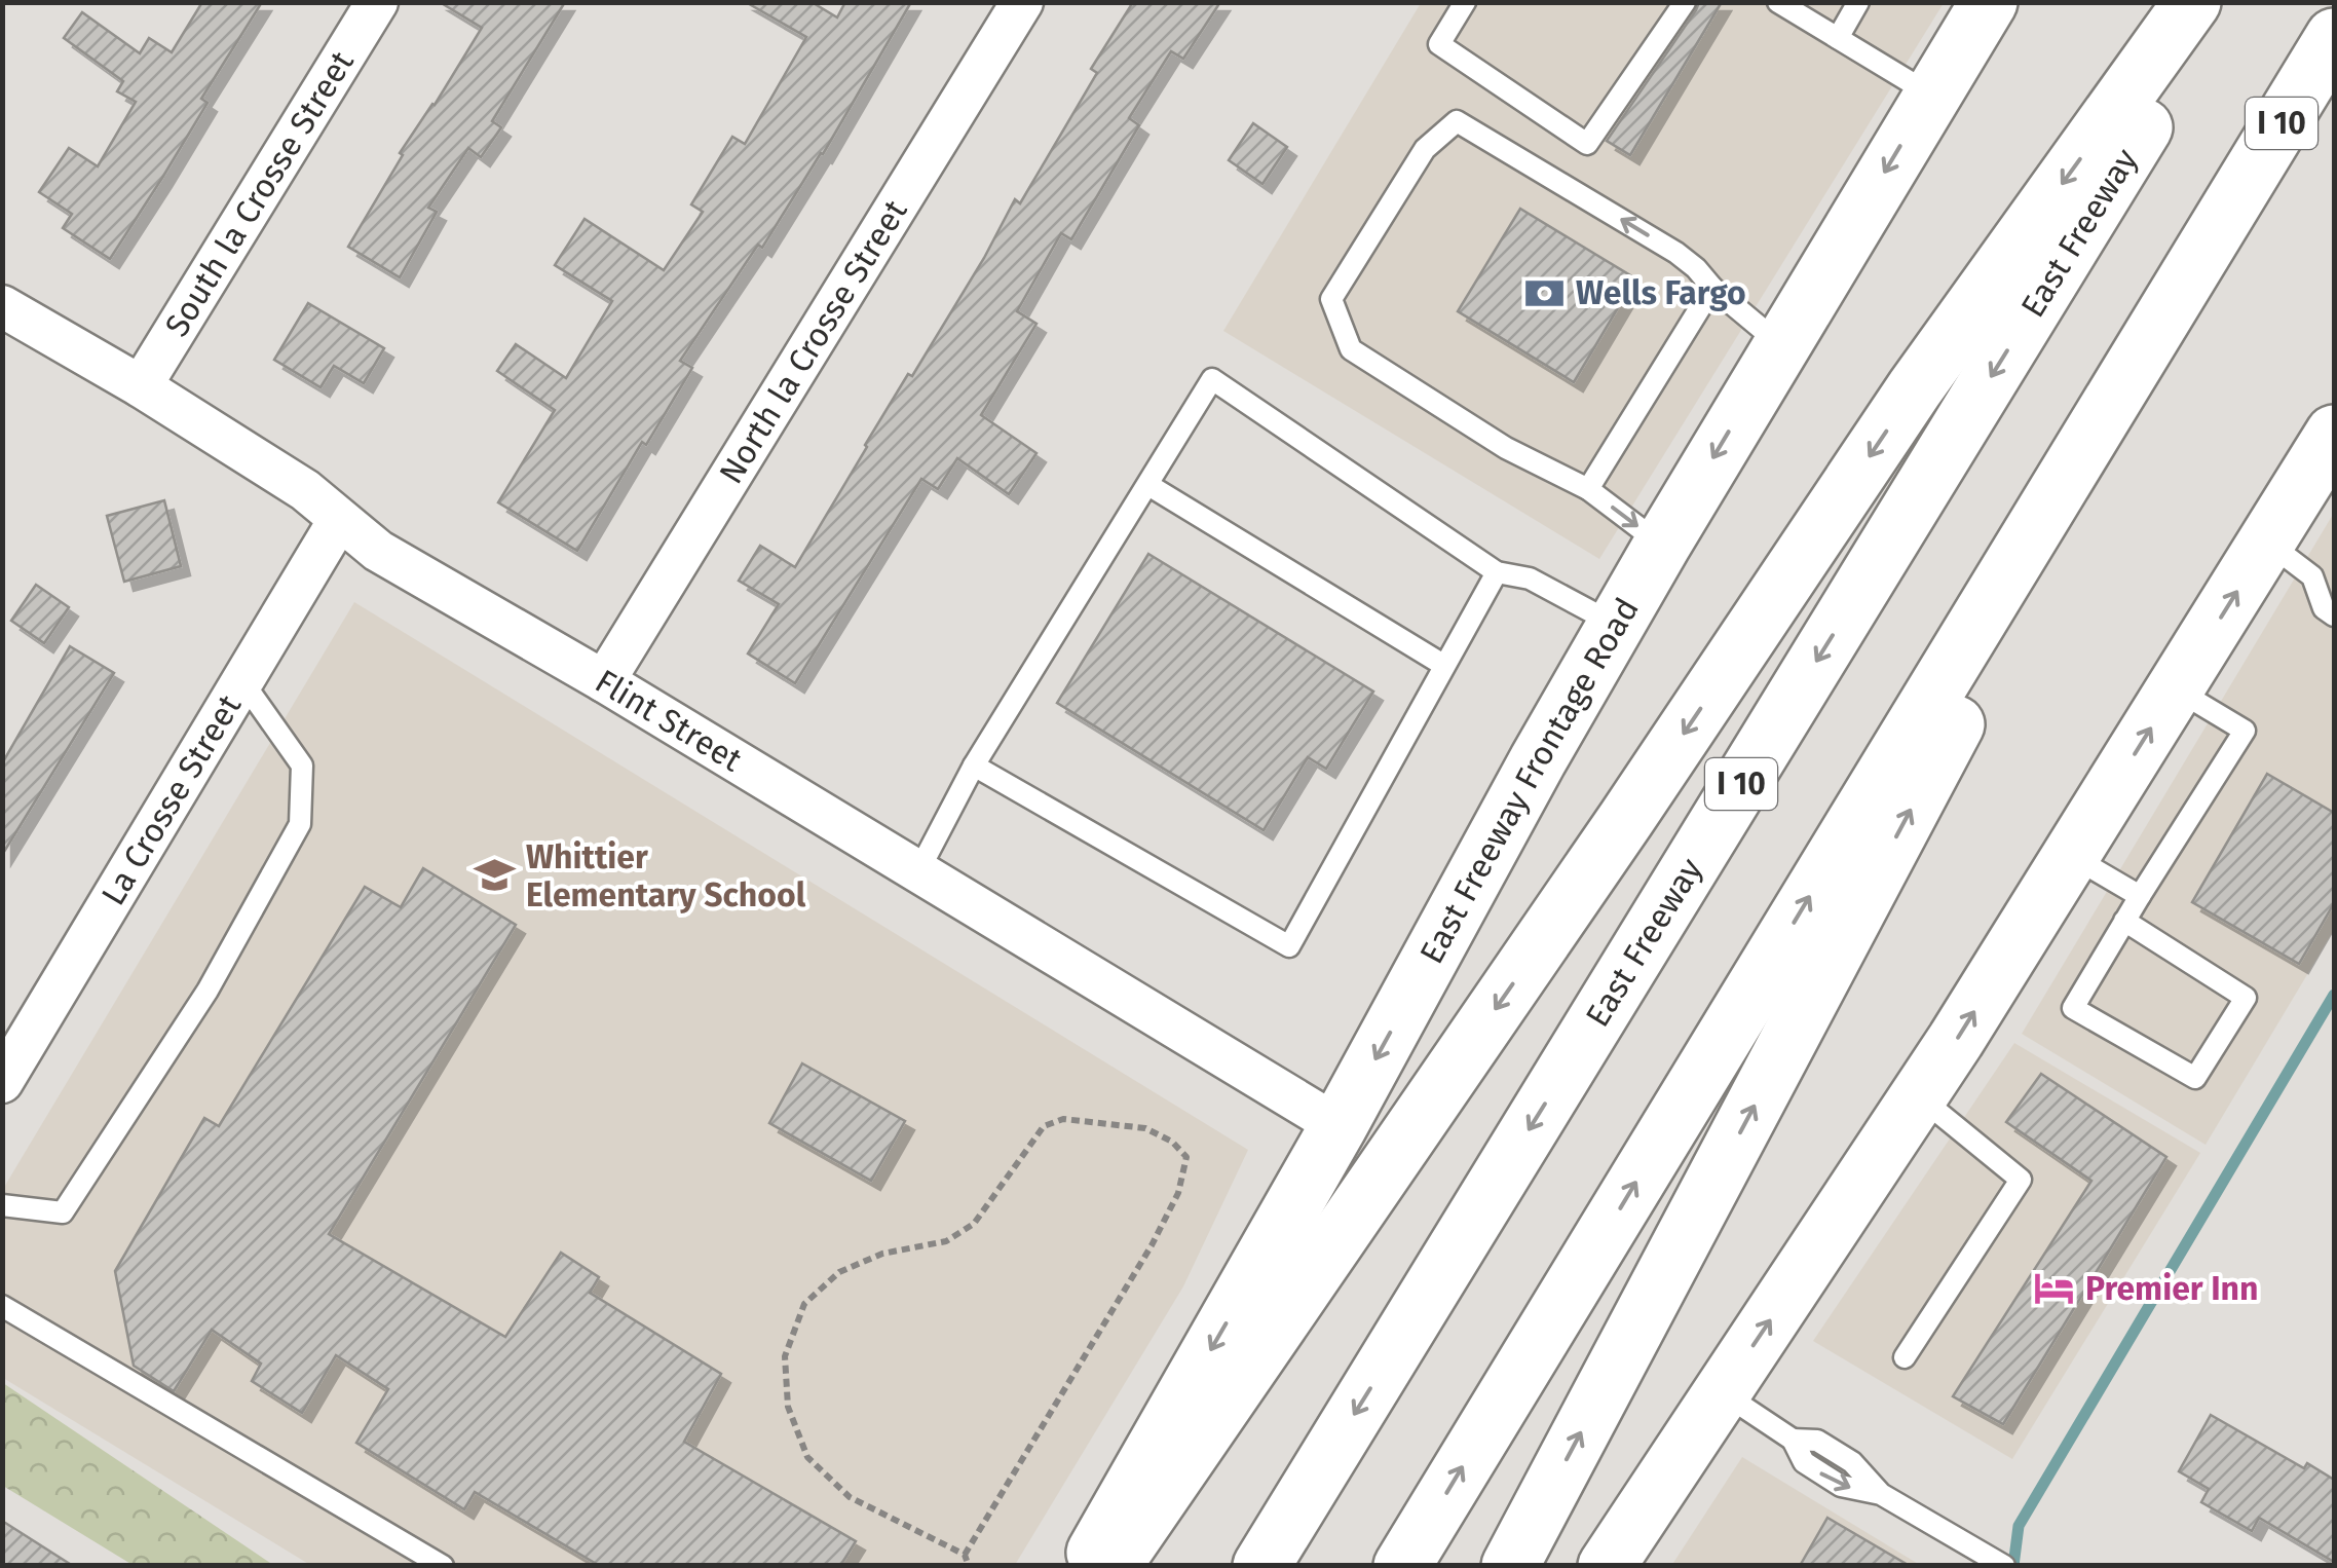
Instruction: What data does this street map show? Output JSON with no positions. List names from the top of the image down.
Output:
{
  "streets": {
    "main road": ["I 10", "East Freeway", "East Freeway Frontage Road"],
    "street": [
      "South la Crosse Street",
      "North la Crosse Street",
      "Flint Street",
      "La Crosse Street"
    ]
  },
  "crossings": [
    ["South la Crosse Street", "Flint Street"],
    ["North la Crosse Street", "Flint Street"],
    ["Flint Street", "East Freeway Frontage Road"],
    ["Flint Street", "La Crosse Street"]
  ],
  "places": {
    "bank": ["Wells Fargo"],
    "school or university": ["Whittier Elementary School"],
    "hotel": ["Premier Inn"]
  }
}
